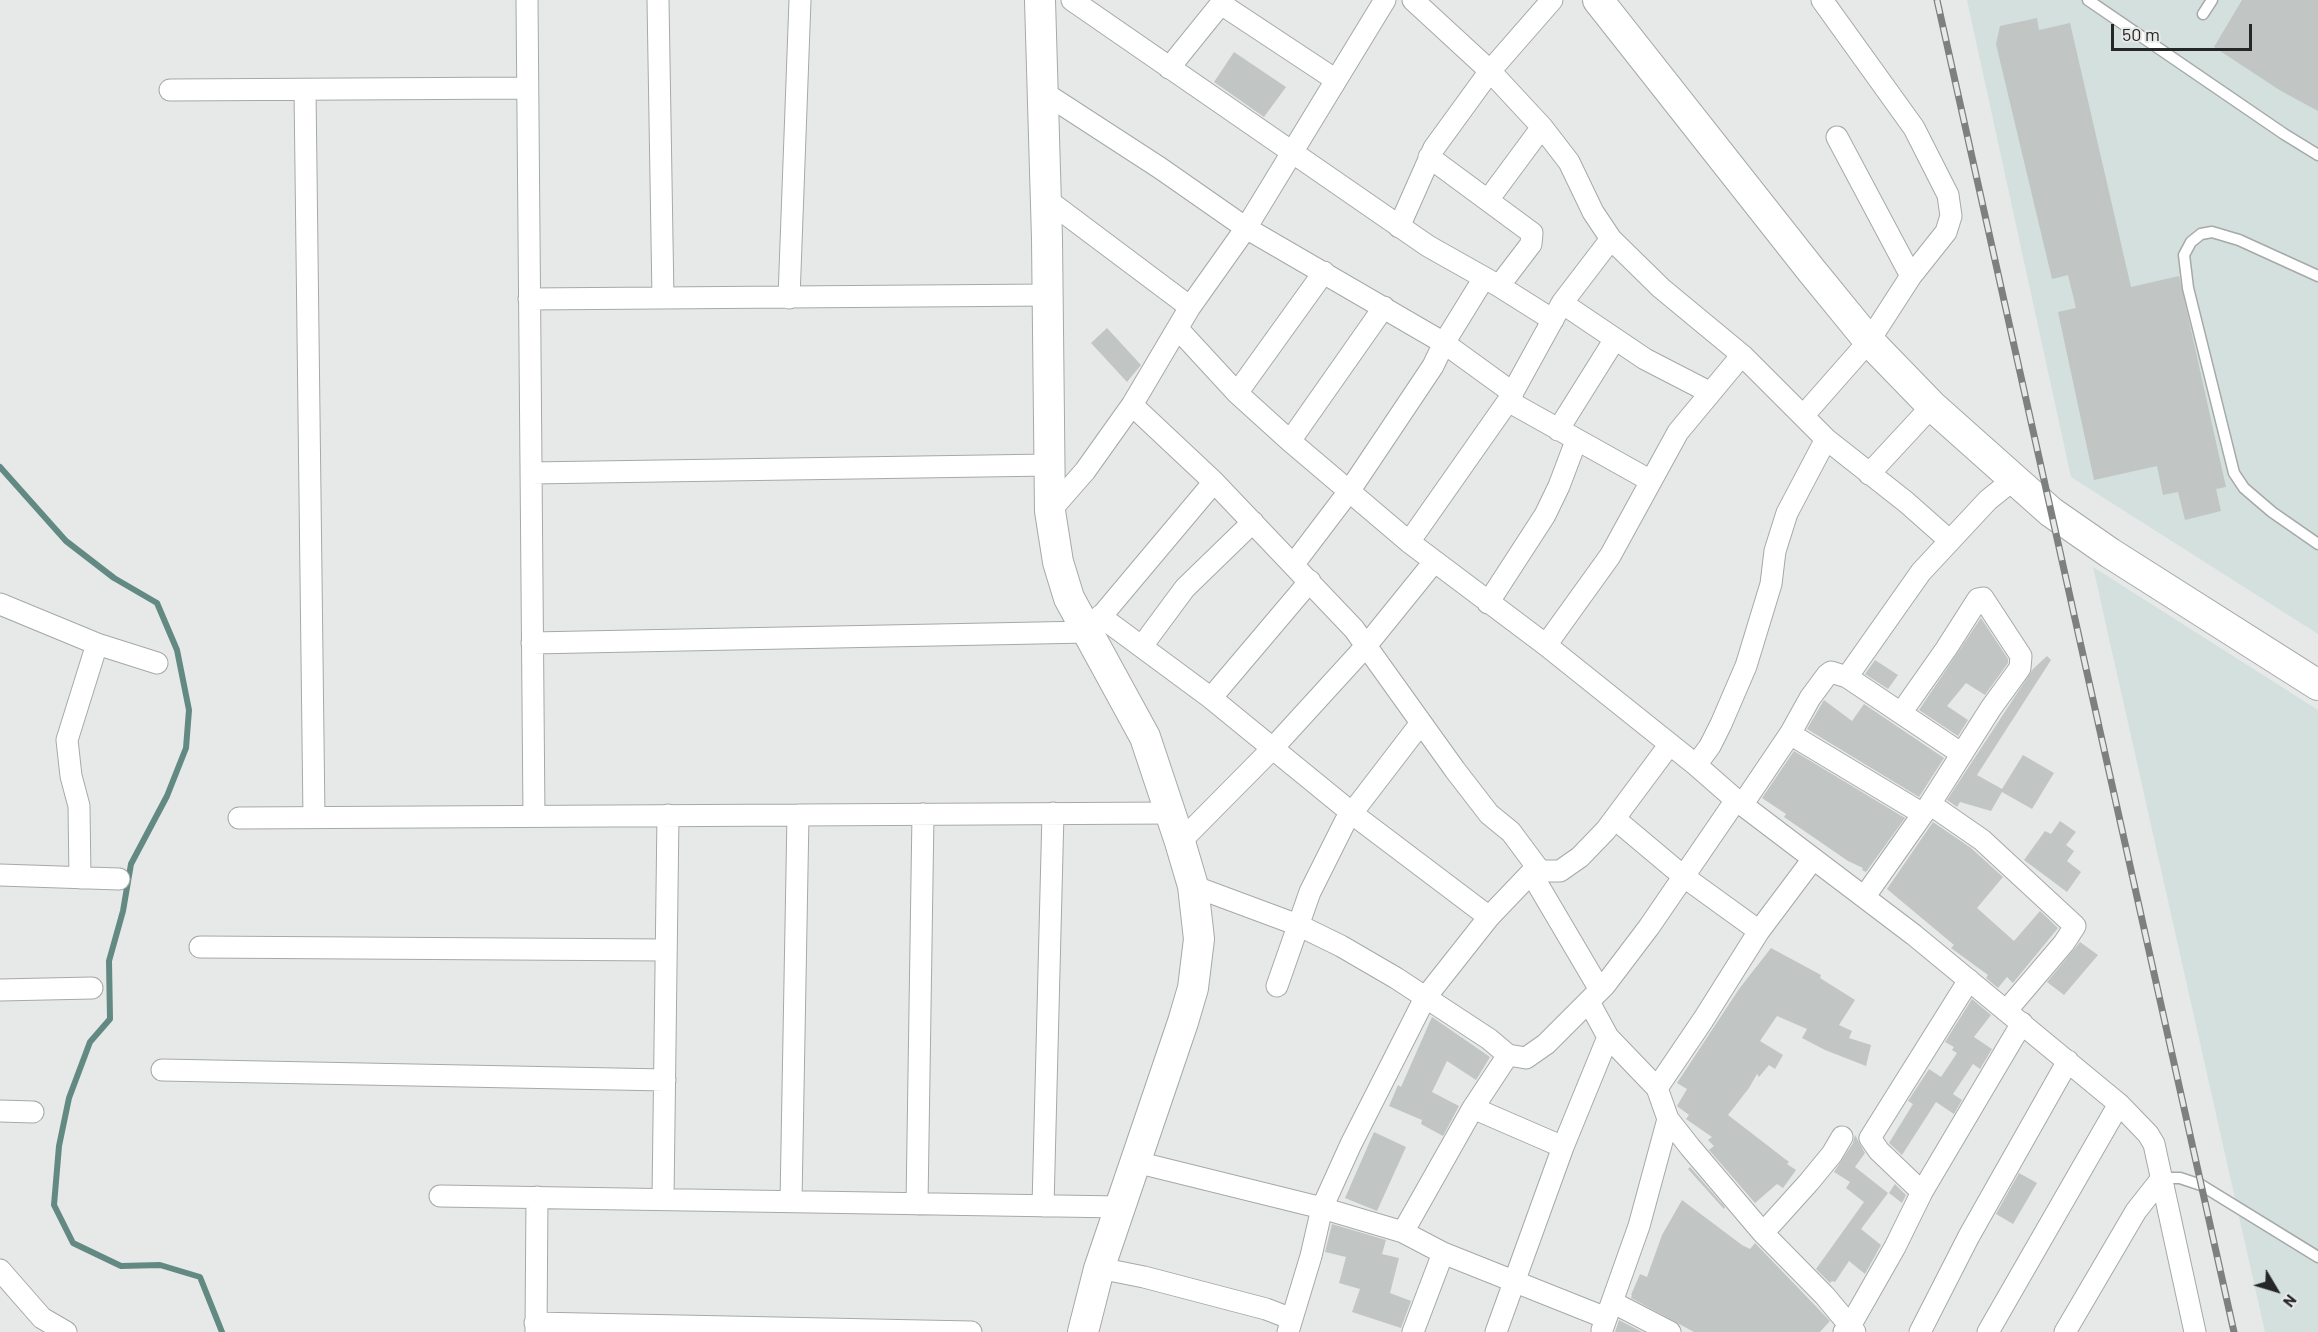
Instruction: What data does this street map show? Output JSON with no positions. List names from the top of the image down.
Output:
{
  "scale_bar": "50 m",
  "north": "bottom right"
}
